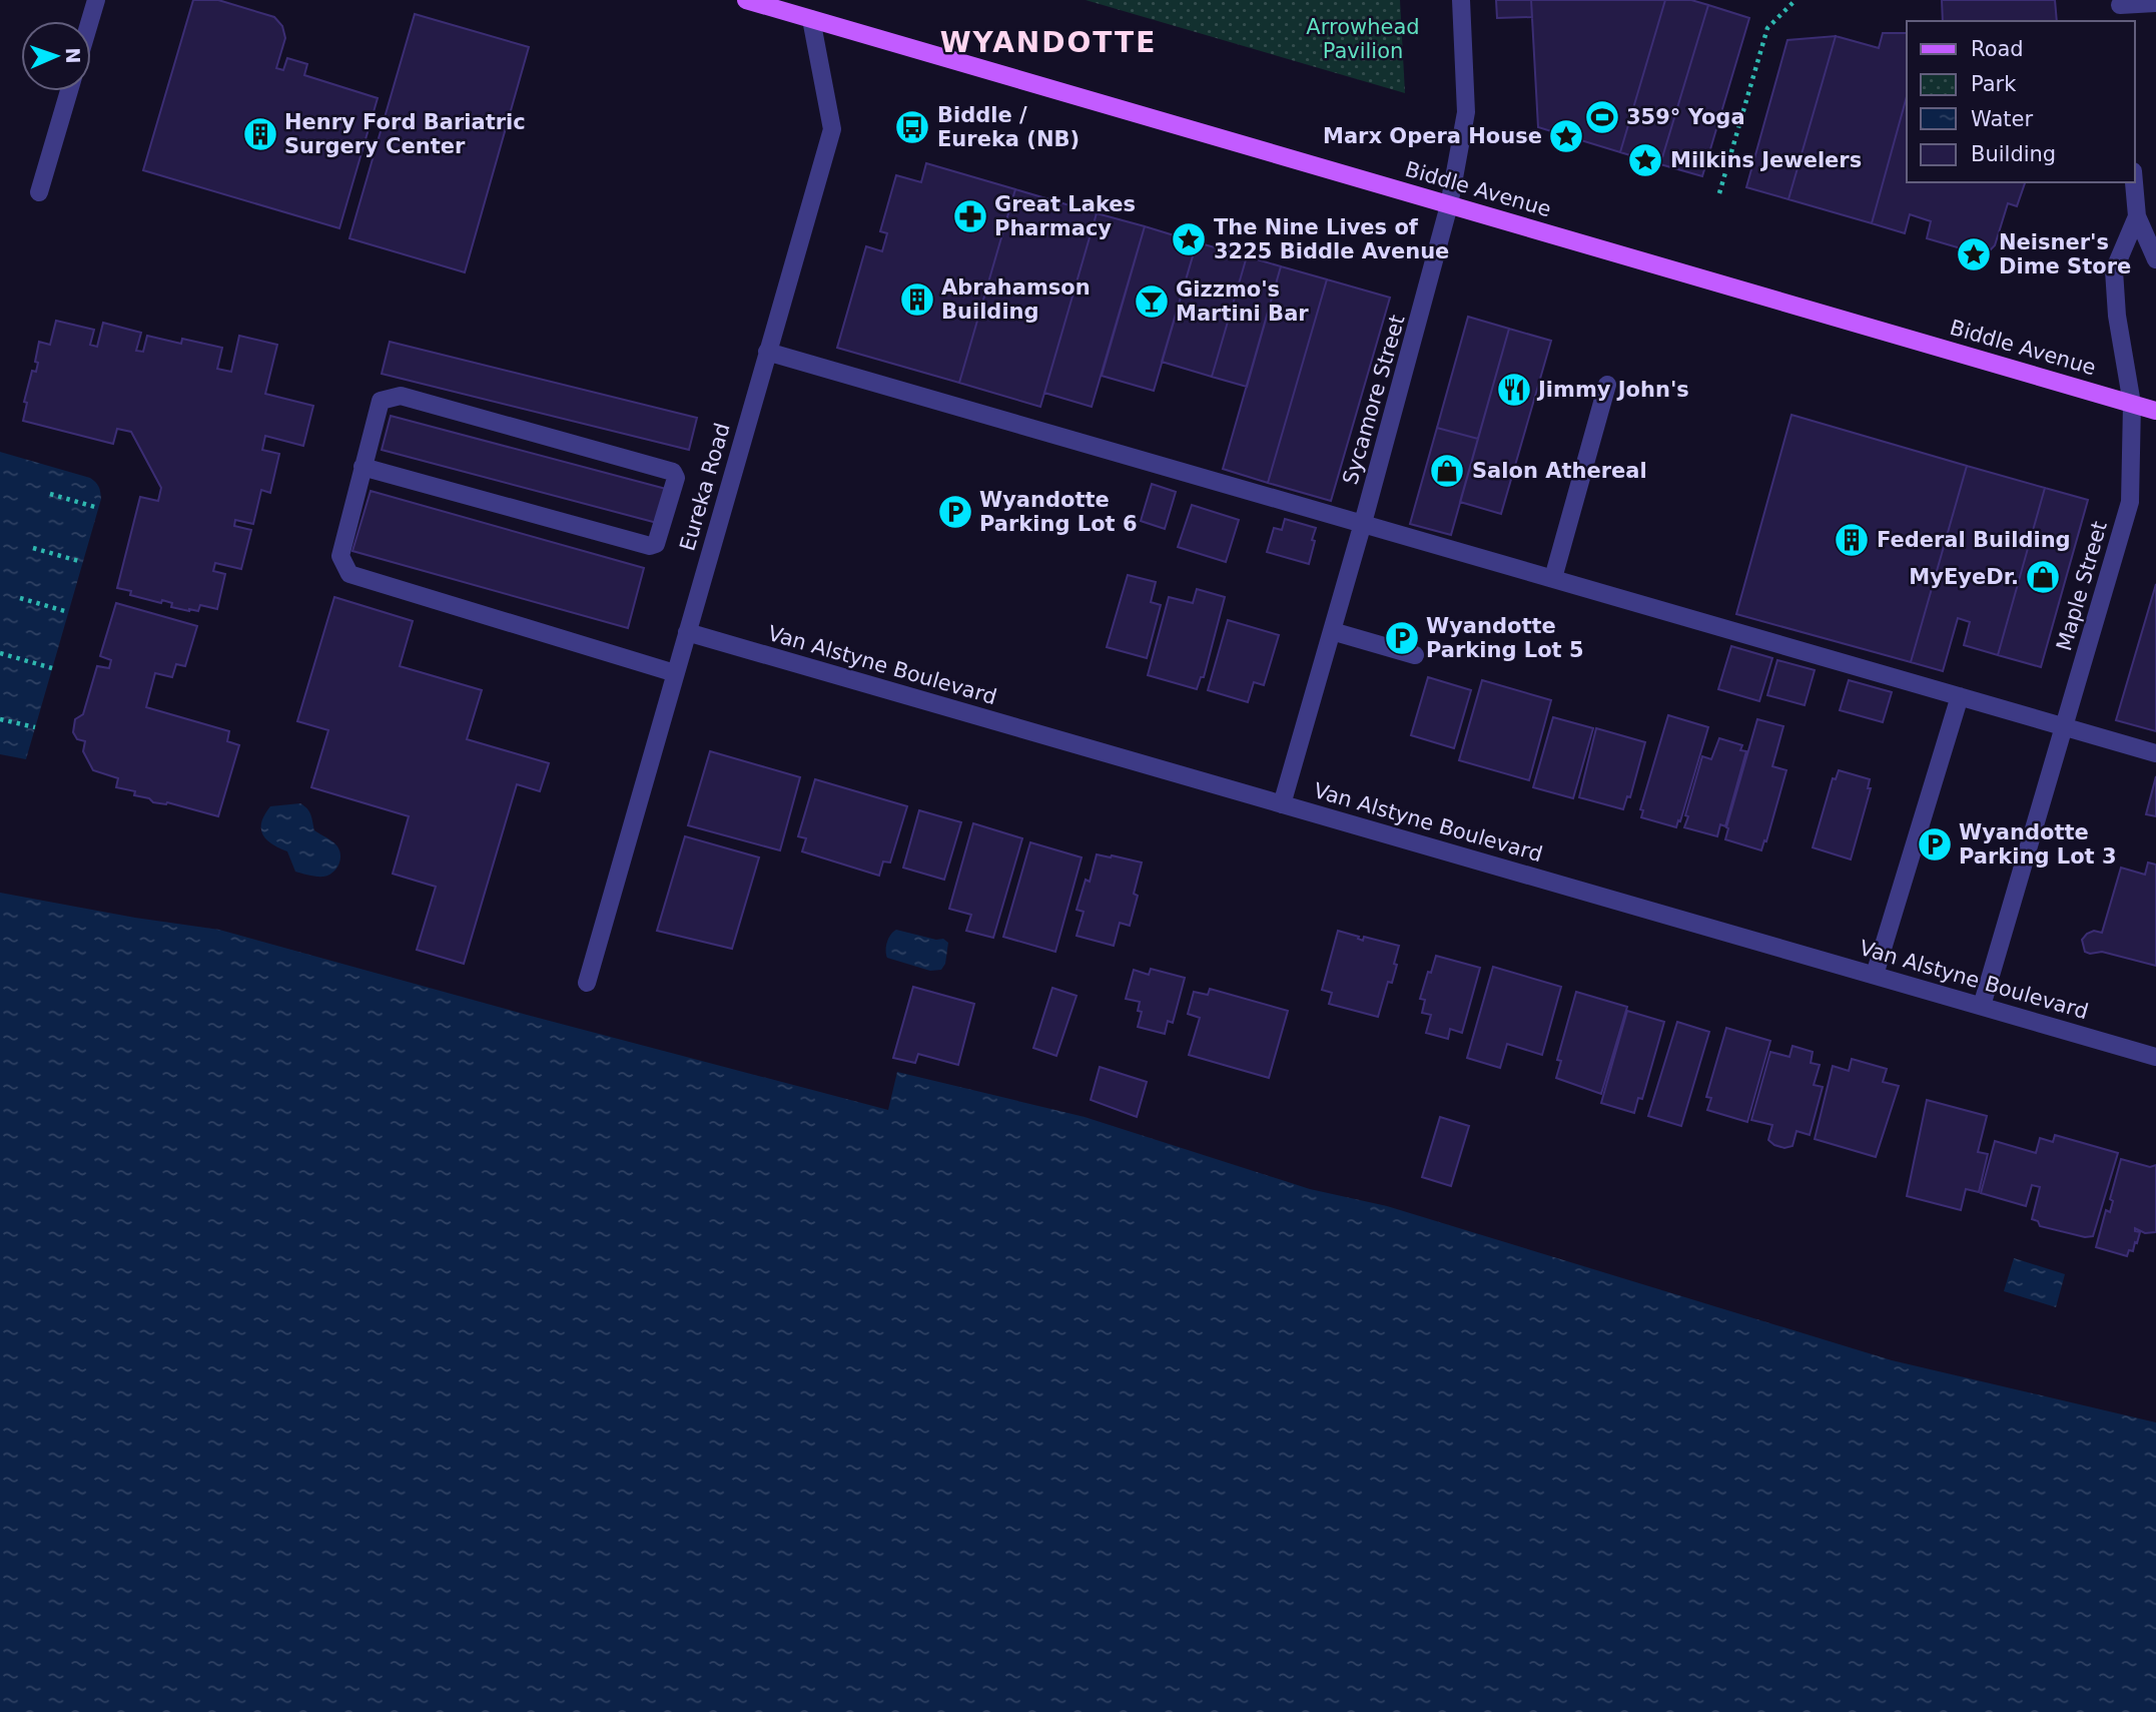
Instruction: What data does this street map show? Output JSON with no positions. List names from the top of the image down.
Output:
{
  "streets": {
    "main road": ["Biddle Avenue", "Eureka Road"],
    "street": ["Sycamore Street", "Maple Street", "Van Alstyne Boulevard"]
  },
  "crossings": [
    ["Biddle Avenue", "Sycamore Street"],
    ["Biddle Avenue", "Eureka Road"],
    ["Biddle Avenue", "Maple Street"],
    ["Sycamore Street", "Van Alstyne Boulevard"],
    ["Eureka Road", "Van Alstyne Boulevard"],
    ["Maple Street", "Van Alstyne Boulevard"]
  ],
  "districts": ["WYANDOTTE"],
  "parks": ["Arrowhead Pavilion"],
  "places": {
    "sports": ["359° Yoga"],
    "bus stop": ["Biddle / Eureka (NB)"],
    "building": ["Henry Ford Bariatric Surgery Center", "Abrahamson Building", "Federal Building"],
    "place": [
      "Marx Opera House",
      "Milkins Jewelers",
      "The Nine Lives of 3225 Biddle Avenue",
      "Neisner's Dime Store"
    ],
    "pharmacy": ["Great Lakes Pharmacy"],
    "bar": ["Gizzmo's Martini Bar"],
    "restaurant": ["Jimmy John's"],
    "shop": ["Salon Athereal", "MyEyeDr."],
    "parking": ["Wyandotte Parking Lot 6", "Wyandotte Parking Lot 5", "Wyandotte Parking Lot 3"]
  },
  "legend": [
    "Road",
    "Park",
    "Water",
    "Building"
  ],
  "north": "right"
}
